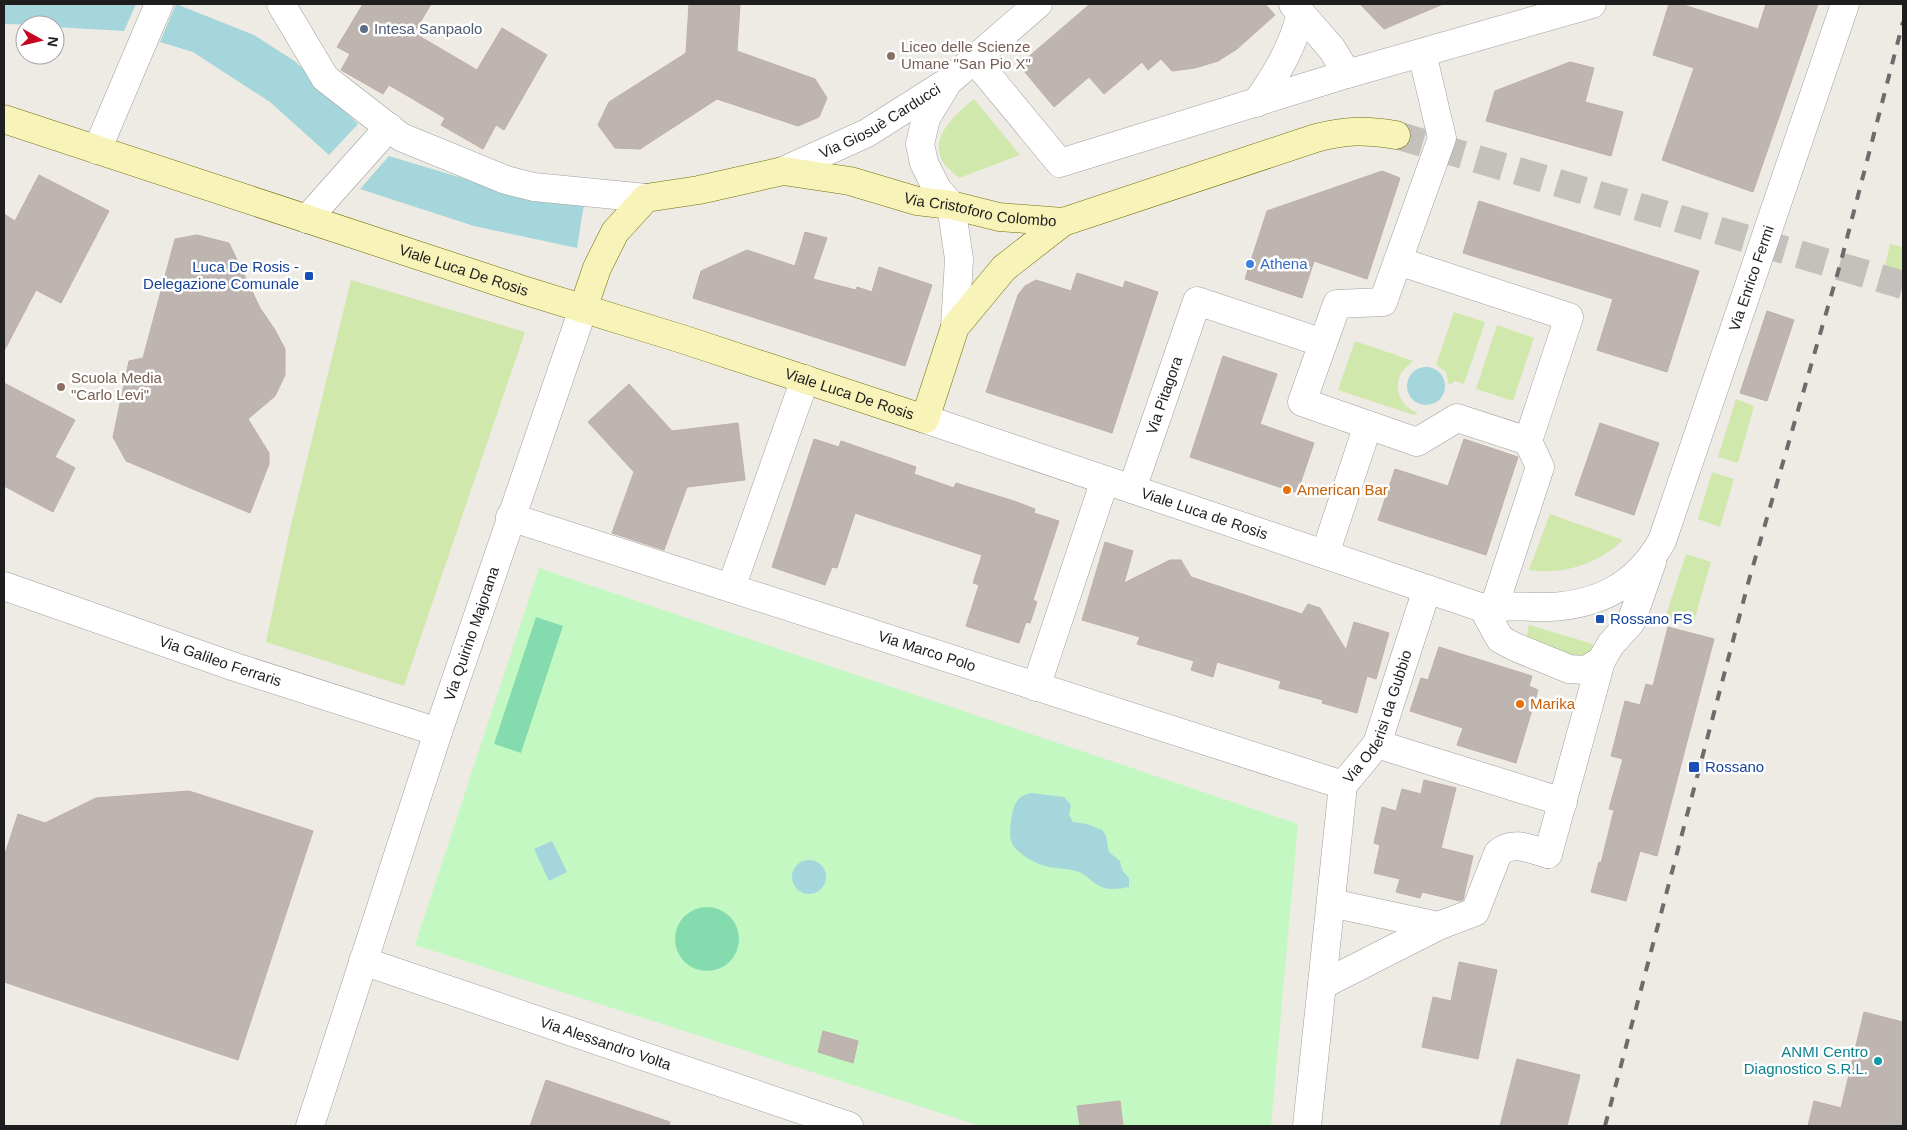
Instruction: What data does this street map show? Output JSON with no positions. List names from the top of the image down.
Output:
{
  "streets": {
    "main road": ["Via Cristoforo Colombo", "Viale Luca De Rosis"],
    "street": [
      "Via Giosuè Carducci",
      "Via Enrico Fermi",
      "Via Pitagora",
      "Viale Luca de Rosis",
      "Via Quirino Majorana",
      "Via Marco Polo",
      "Via Galileo Ferraris",
      "Via Oderisi da Gubbio",
      "Via Alessandro Volta"
    ]
  },
  "crossings": [
    ["Via Giosuè Carducci", "Via Cristoforo Colombo"],
    ["Viale Luca De Rosis", "Viale Luca de Rosis"],
    ["Viale Luca De Rosis", "Via Quirino Majorana"],
    ["Via Enrico Fermi", "Viale Luca de Rosis"],
    ["Via Pitagora", "Viale Luca de Rosis"],
    ["Viale Luca de Rosis", "Via Oderisi da Gubbio"],
    ["Via Quirino Majorana", "Via Marco Polo"],
    ["Via Quirino Majorana", "Via Galileo Ferraris"],
    ["Via Quirino Majorana", "Via Alessandro Volta"],
    ["Via Marco Polo", "Via Oderisi da Gubbio"]
  ],
  "places": {
    "other": [
      "Intesa Sanpaolo",
      "Liceo delle Scienze Umane \"San Pio X\"",
      "Athena",
      "Scuola Media \"Carlo Levi\"",
      "American Bar",
      "Marika",
      "ANMI Centro Diagnostico S.R.L."
    ],
    "transit": ["Luca De Rosis - Delegazione Comunale", "Rossano FS", "Rossano"]
  },
  "north": "right"
}
